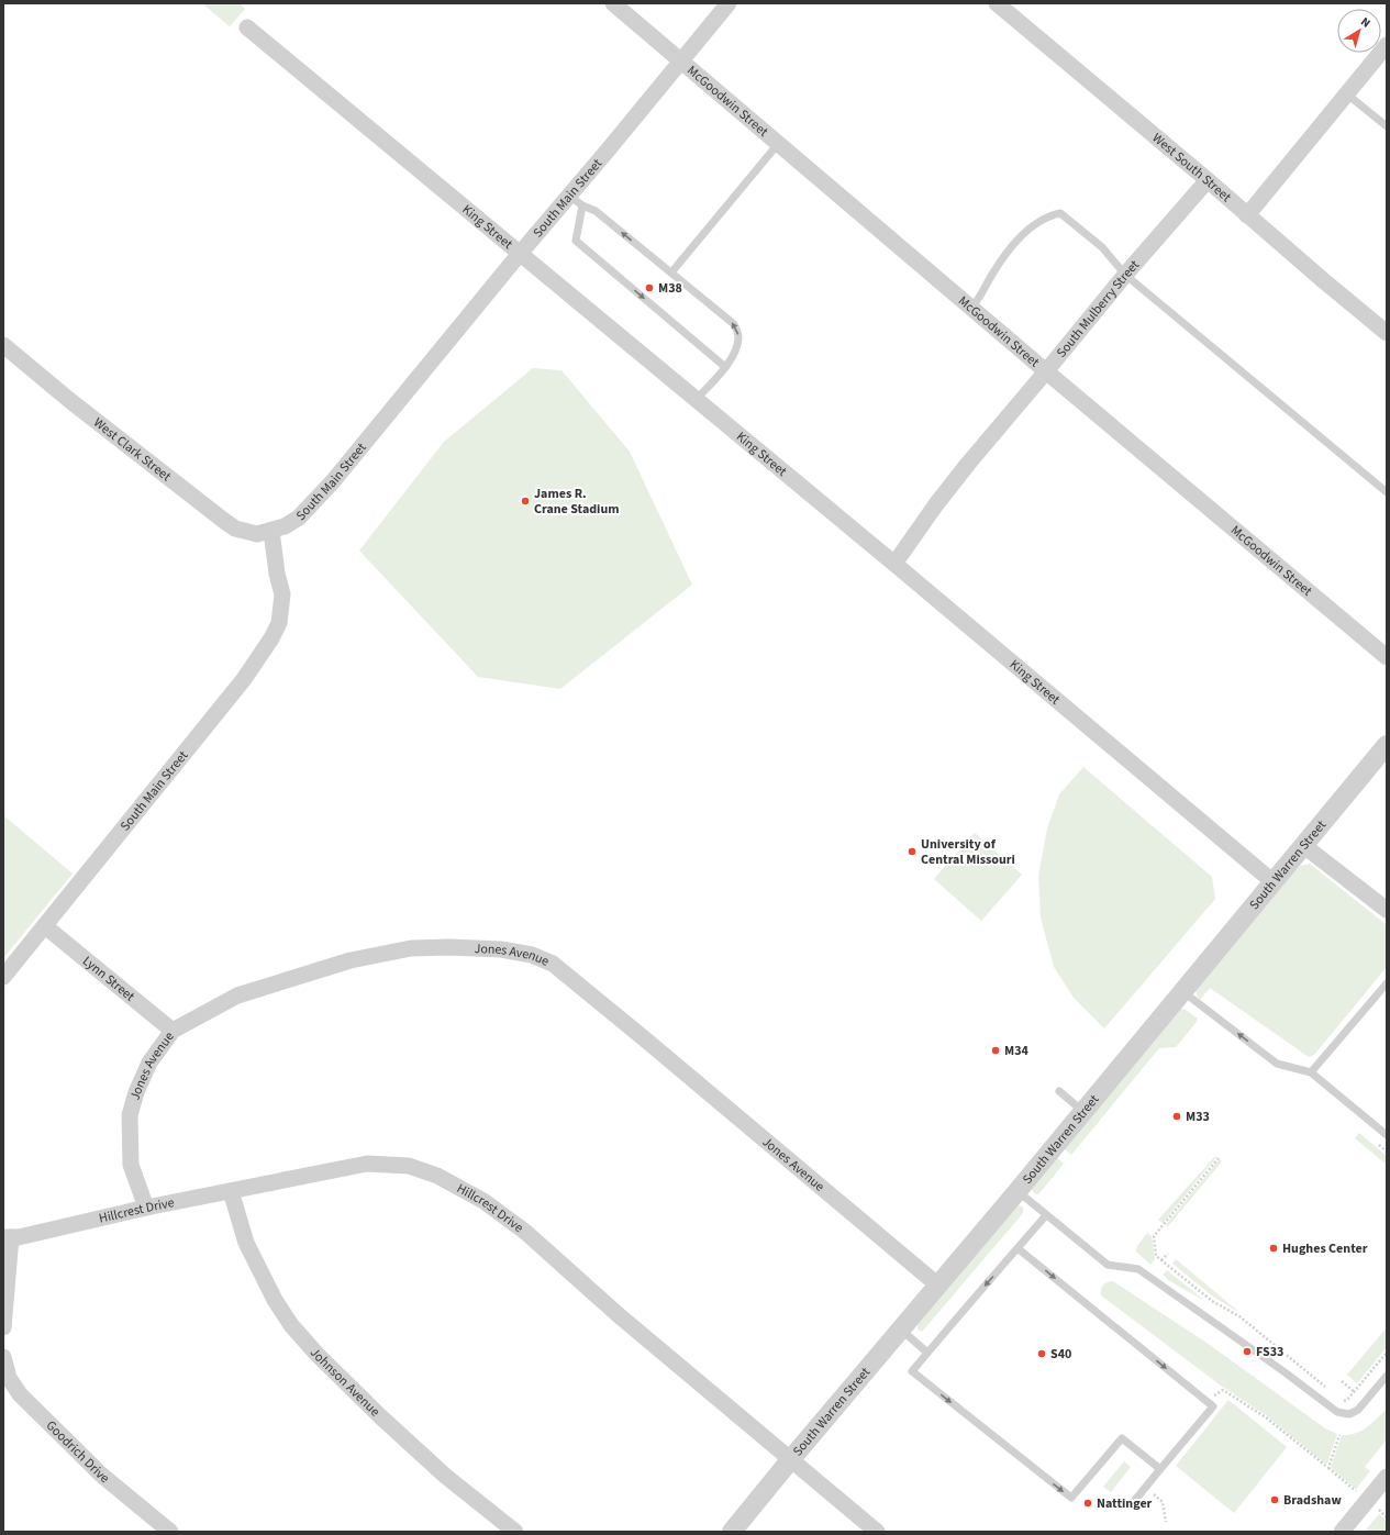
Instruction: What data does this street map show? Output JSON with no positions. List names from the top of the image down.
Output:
{
  "streets": {
    "street": [
      "McGoodwin Street",
      "West South Street",
      "South Main Street",
      "King Street",
      "South Mulberry Street",
      "West Clark Street",
      "South Warren Street",
      "Jones Avenue",
      "Lynn Street",
      "Hillcrest Drive",
      "Johnson Avenue",
      "Goodrich Drive"
    ]
  },
  "crossings": [
    ["McGoodwin Street", "South Main Street"],
    ["McGoodwin Street", "South Mulberry Street"],
    ["West South Street", "South Mulberry Street"],
    ["South Main Street", "King Street"],
    ["South Main Street", "West Clark Street"],
    ["South Main Street", "Lynn Street"],
    ["King Street", "South Mulberry Street"],
    ["King Street", "South Warren Street"],
    ["South Warren Street", "Jones Avenue"],
    ["South Warren Street", "Hillcrest Drive"],
    ["Jones Avenue", "Lynn Street"],
    ["Jones Avenue", "Hillcrest Drive"],
    ["Hillcrest Drive", "Johnson Avenue"]
  ],
  "places": [
    "M38",
    "James R. Crane Stadium",
    "University of Central Missouri",
    "M34",
    "M33",
    "Hughes Center",
    "FS33",
    "S40",
    "Bradshaw",
    "Nattinger"
  ],
  "north": "top right"
}
